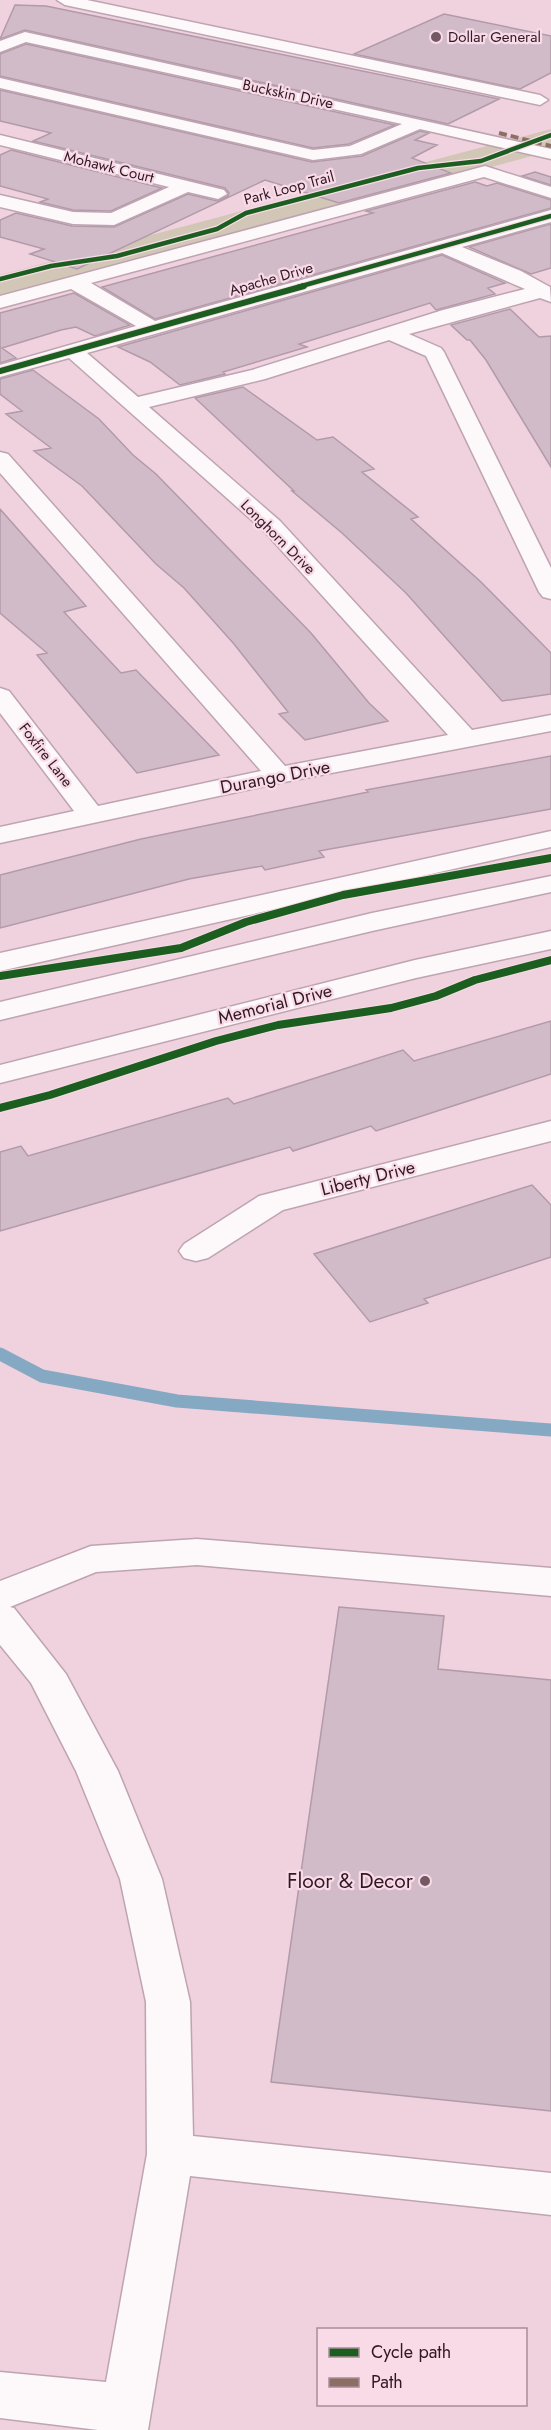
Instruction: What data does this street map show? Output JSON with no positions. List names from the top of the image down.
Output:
{
  "streets": {
    "street": [
      "Buckskin Drive",
      "Mohawk Court",
      "Apache Drive",
      "Longhorn Drive",
      "Foxfire Lane",
      "Durango Drive",
      "Memorial Drive",
      "Liberty Drive"
    ],
    "cycle path": ["Park Loop Trail"]
  },
  "crossings": [
    ["Apache Drive", "Longhorn Drive"],
    ["Longhorn Drive", "Durango Drive"],
    ["Foxfire Lane", "Durango Drive"]
  ],
  "places": ["Dollar General", "Floor & Decor"],
  "legend": ["Cycle path", "Path"]
}
